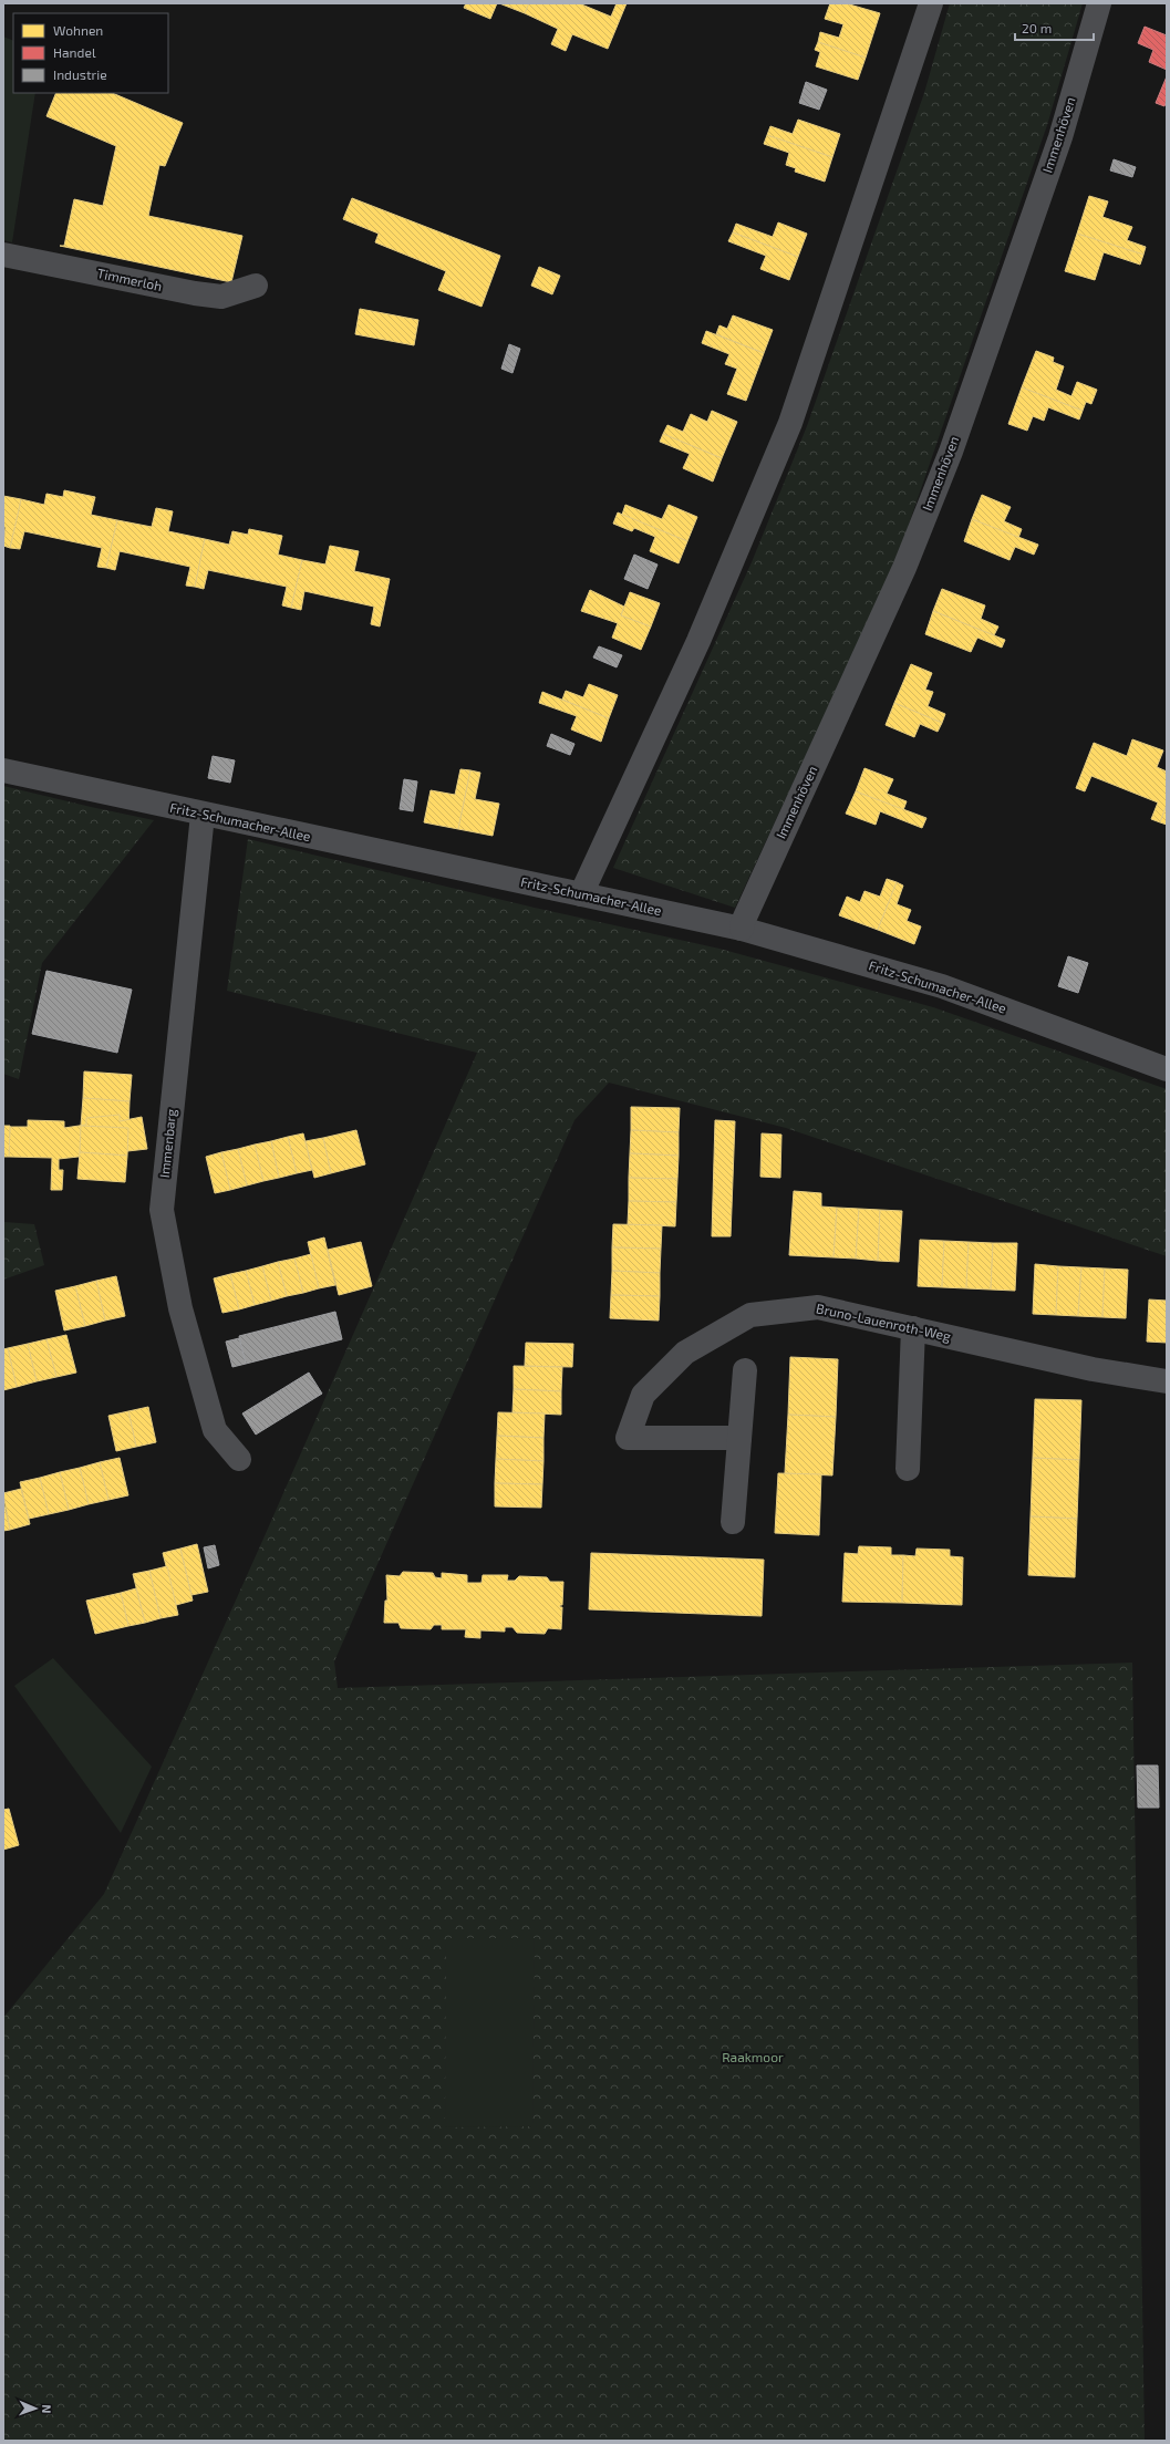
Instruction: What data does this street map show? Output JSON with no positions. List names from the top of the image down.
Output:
{
  "streets": {
    "street": [
      "Immenhöven",
      "Timmerloh",
      "Fritz-Schumacher-Allee",
      "Immenbarg",
      "Bruno-Lauenroth-Weg"
    ]
  },
  "crossings": [
    ["Immenhöven", "Fritz-Schumacher-Allee"],
    ["Fritz-Schumacher-Allee", "Immenbarg"]
  ],
  "parks": ["Raakmoor"],
  "legend": ["Wohnen", "Handel", "Industrie"],
  "scale_bar": "20 m",
  "north": "right"
}
